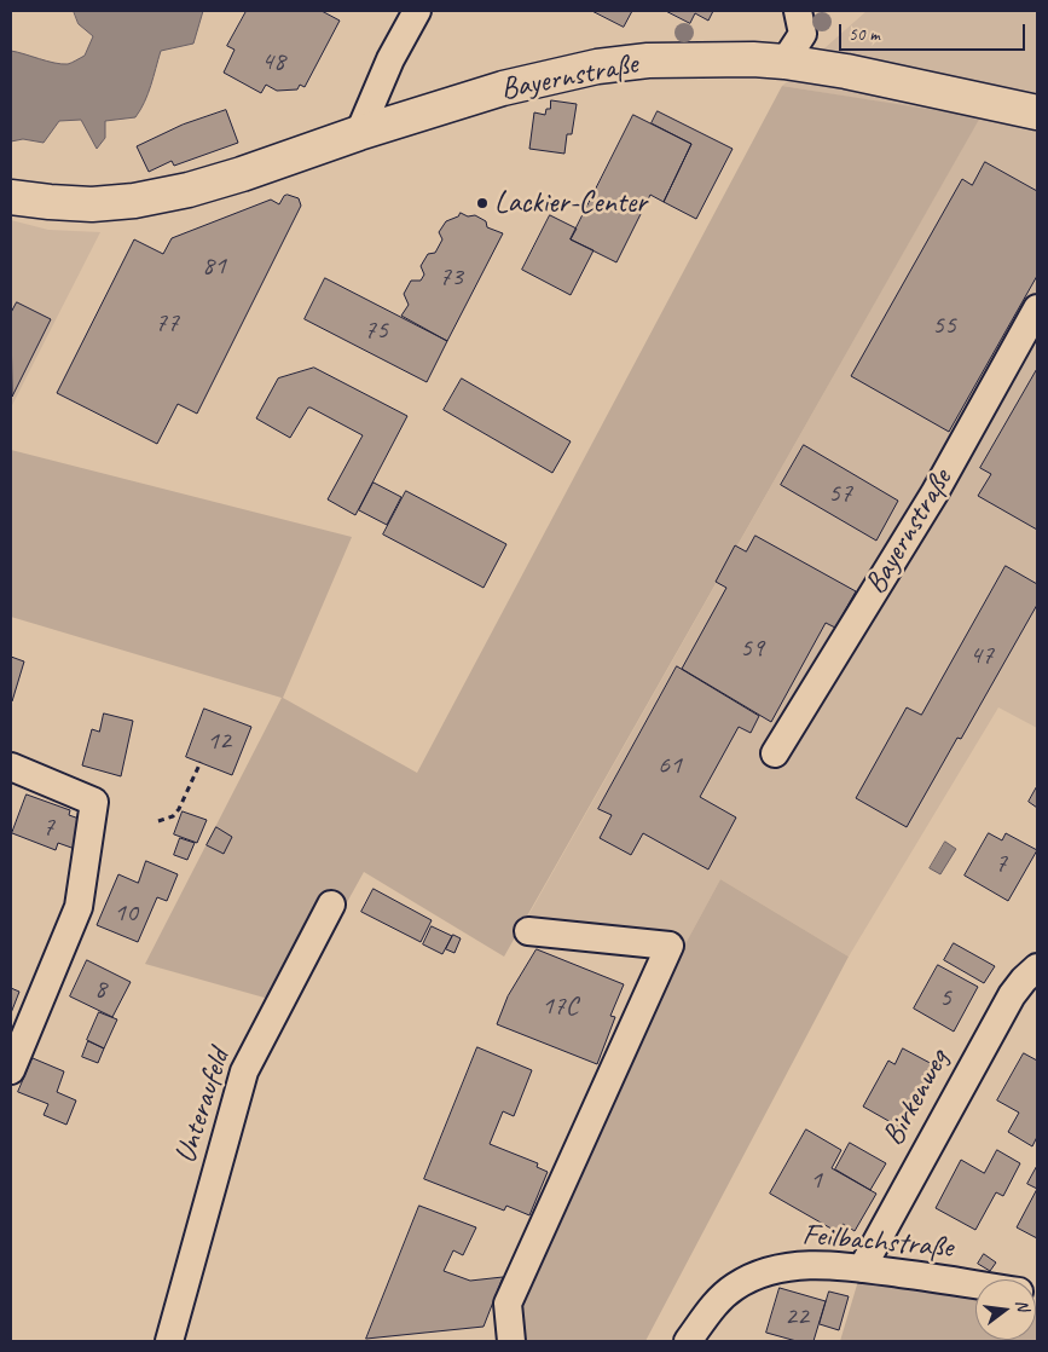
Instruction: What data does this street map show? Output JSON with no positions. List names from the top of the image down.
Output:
{
  "streets": {
    "street": [
      "Bayernstraße",
      "Birkenweg",
      "Unteraufeld",
      "Feilbachstraße"
    ]
  },
  "crossings": [
    ["Birkenweg", "Feilbachstraße"]
  ],
  "places": ["Lackier-Center"],
  "house_numbers": [
    "48",
    "81",
    "73",
    "77",
    "55",
    "75",
    "57",
    "59",
    "47",
    "12",
    "61",
    "7",
    "7",
    "10",
    "8",
    "5",
    "17C",
    "1",
    "22"
  ],
  "scale_bar": "50 m",
  "north": "right"
}
